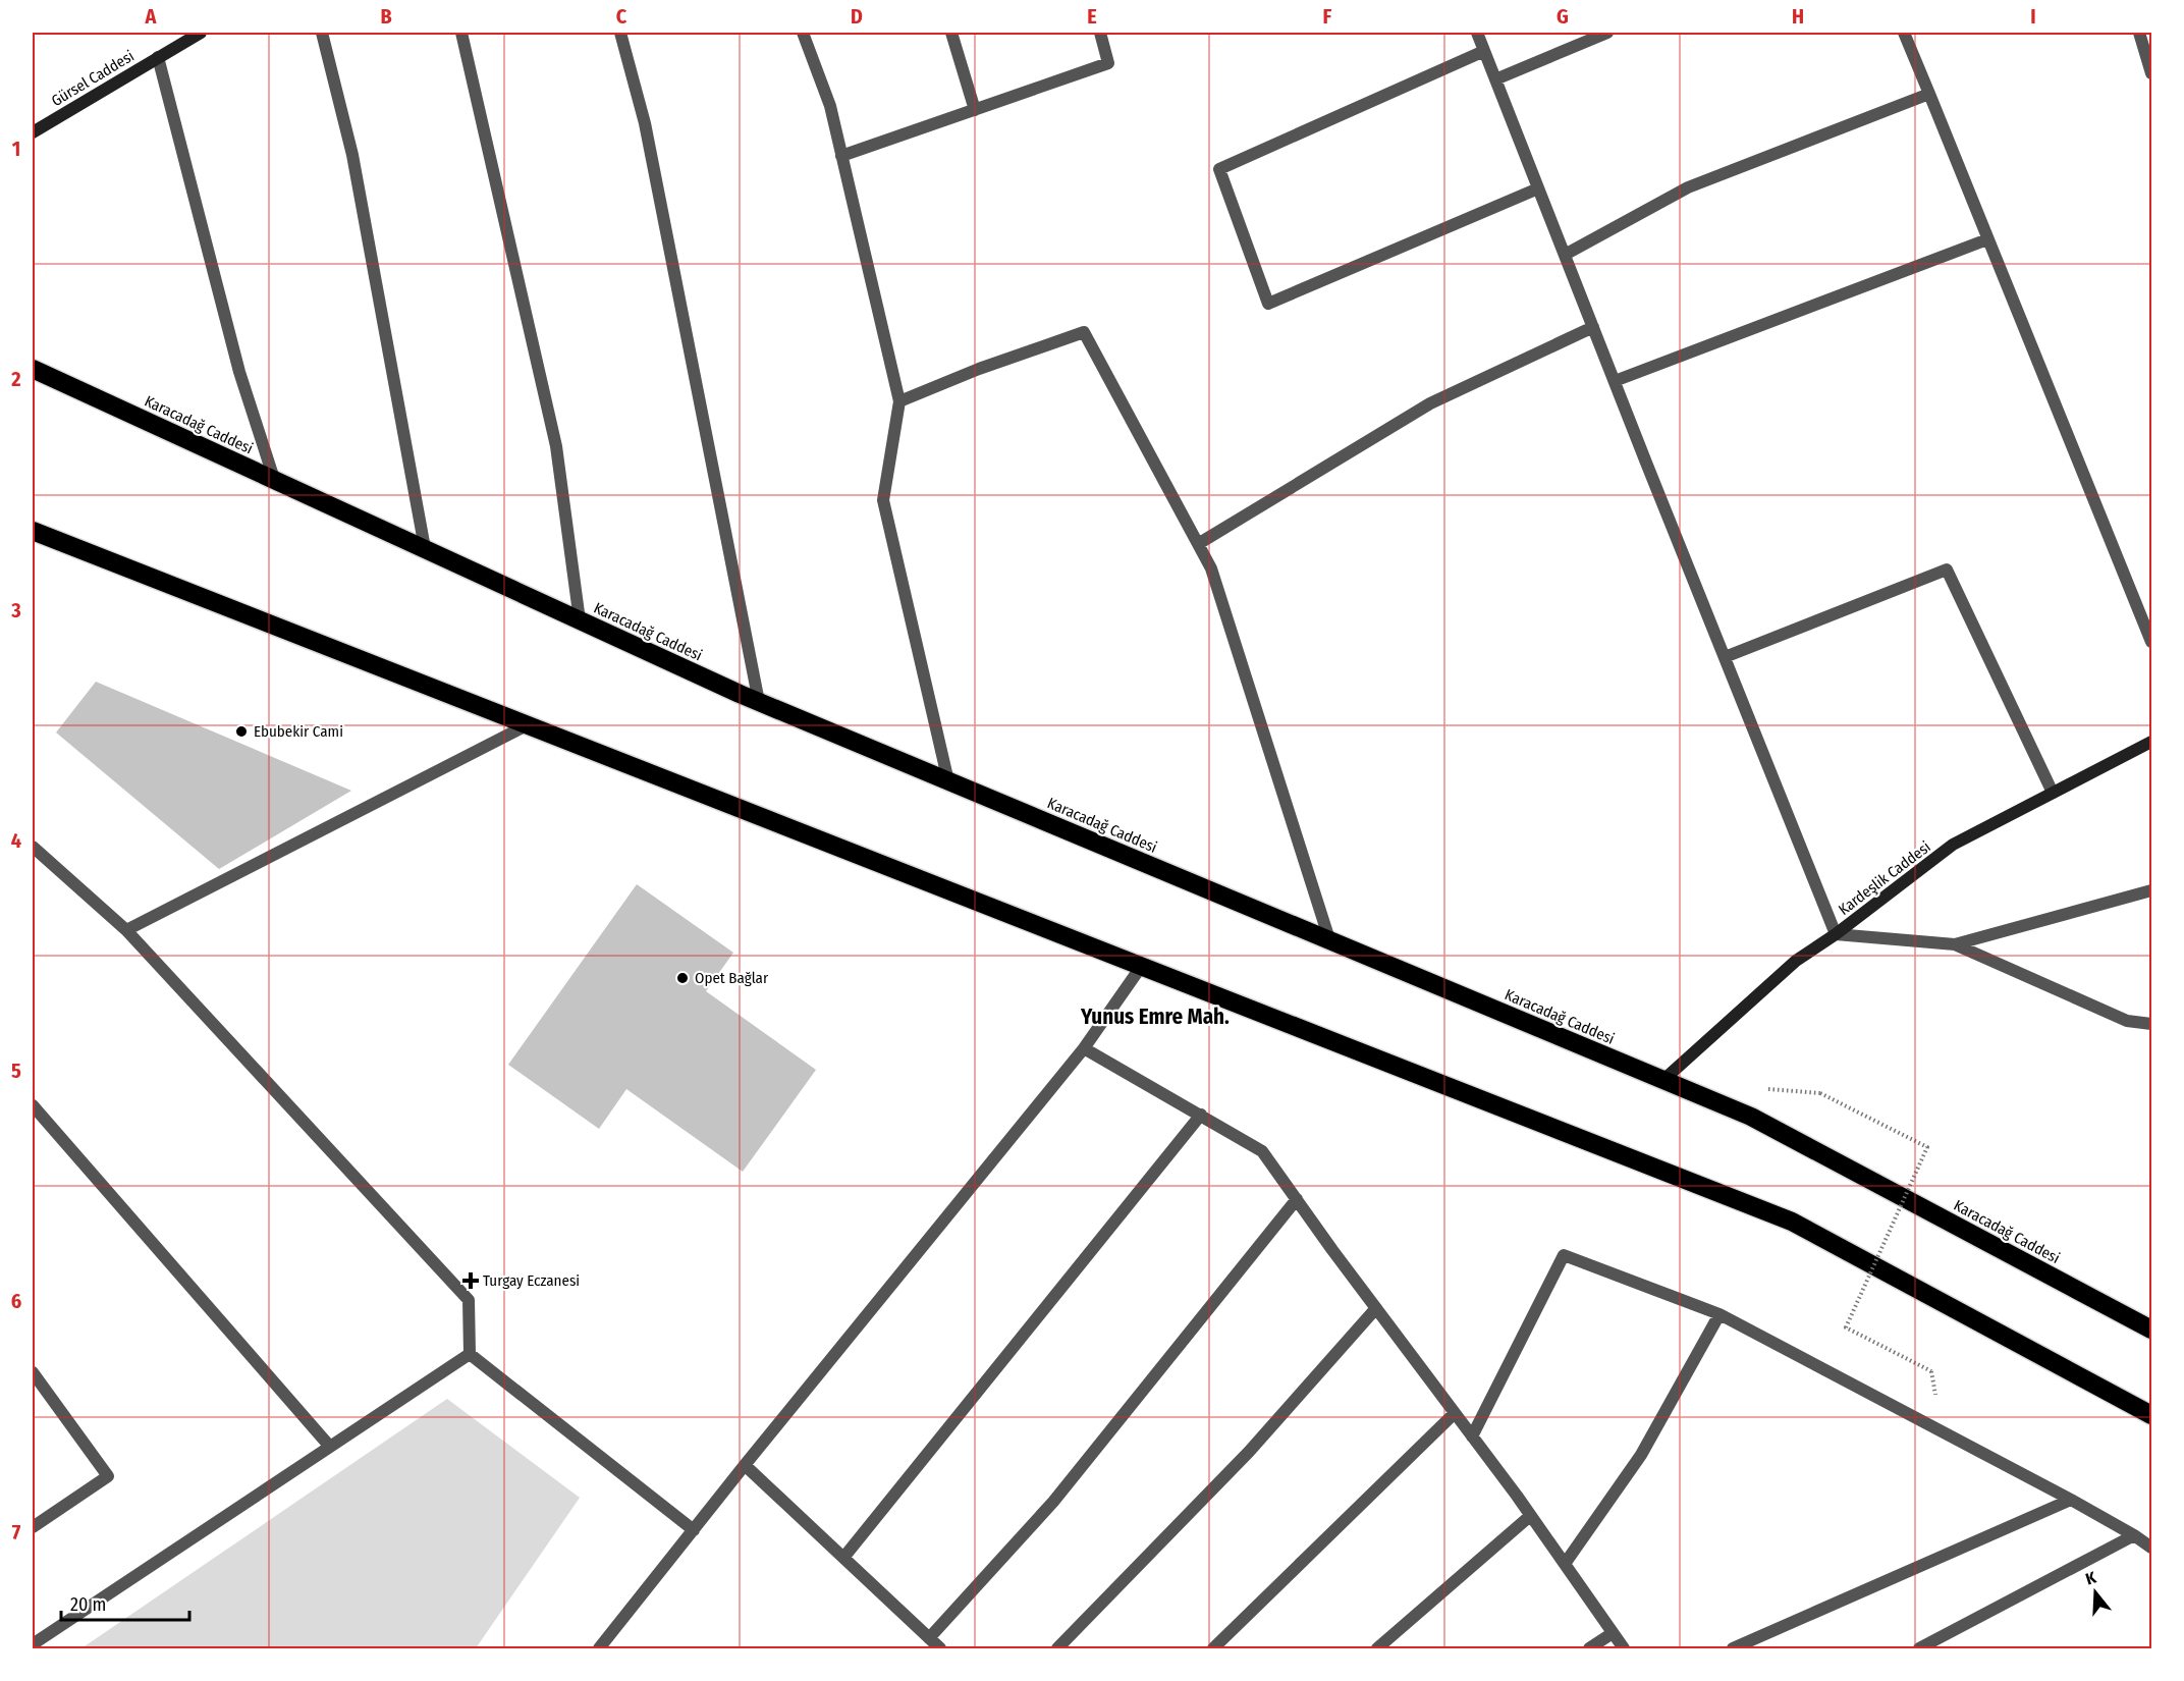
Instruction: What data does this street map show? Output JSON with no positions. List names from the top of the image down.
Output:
{
  "streets": {
    "highway": ["Karacadağ Caddesi"],
    "street": ["Gürsel Caddesi", "Kardeşlik Caddesi"]
  },
  "crossings": [
    ["Karacadağ Caddesi", "Kardeşlik Caddesi"]
  ],
  "districts": ["Yunus Emre Mah."],
  "places": {
    "other": ["Ebubekir Cami", "Opet Bağlar"],
    "health": ["Turgay Eczanesi"]
  },
  "scale_bar": "20 m",
  "north": "top",
  "grid": {
    "columns": [
      "A",
      "B",
      "C",
      "D",
      "E",
      "F",
      "G",
      "H",
      "I"
    ],
    "rows": [
      "1",
      "2",
      "3",
      "4",
      "5",
      "6",
      "7"
    ]
  }
}
